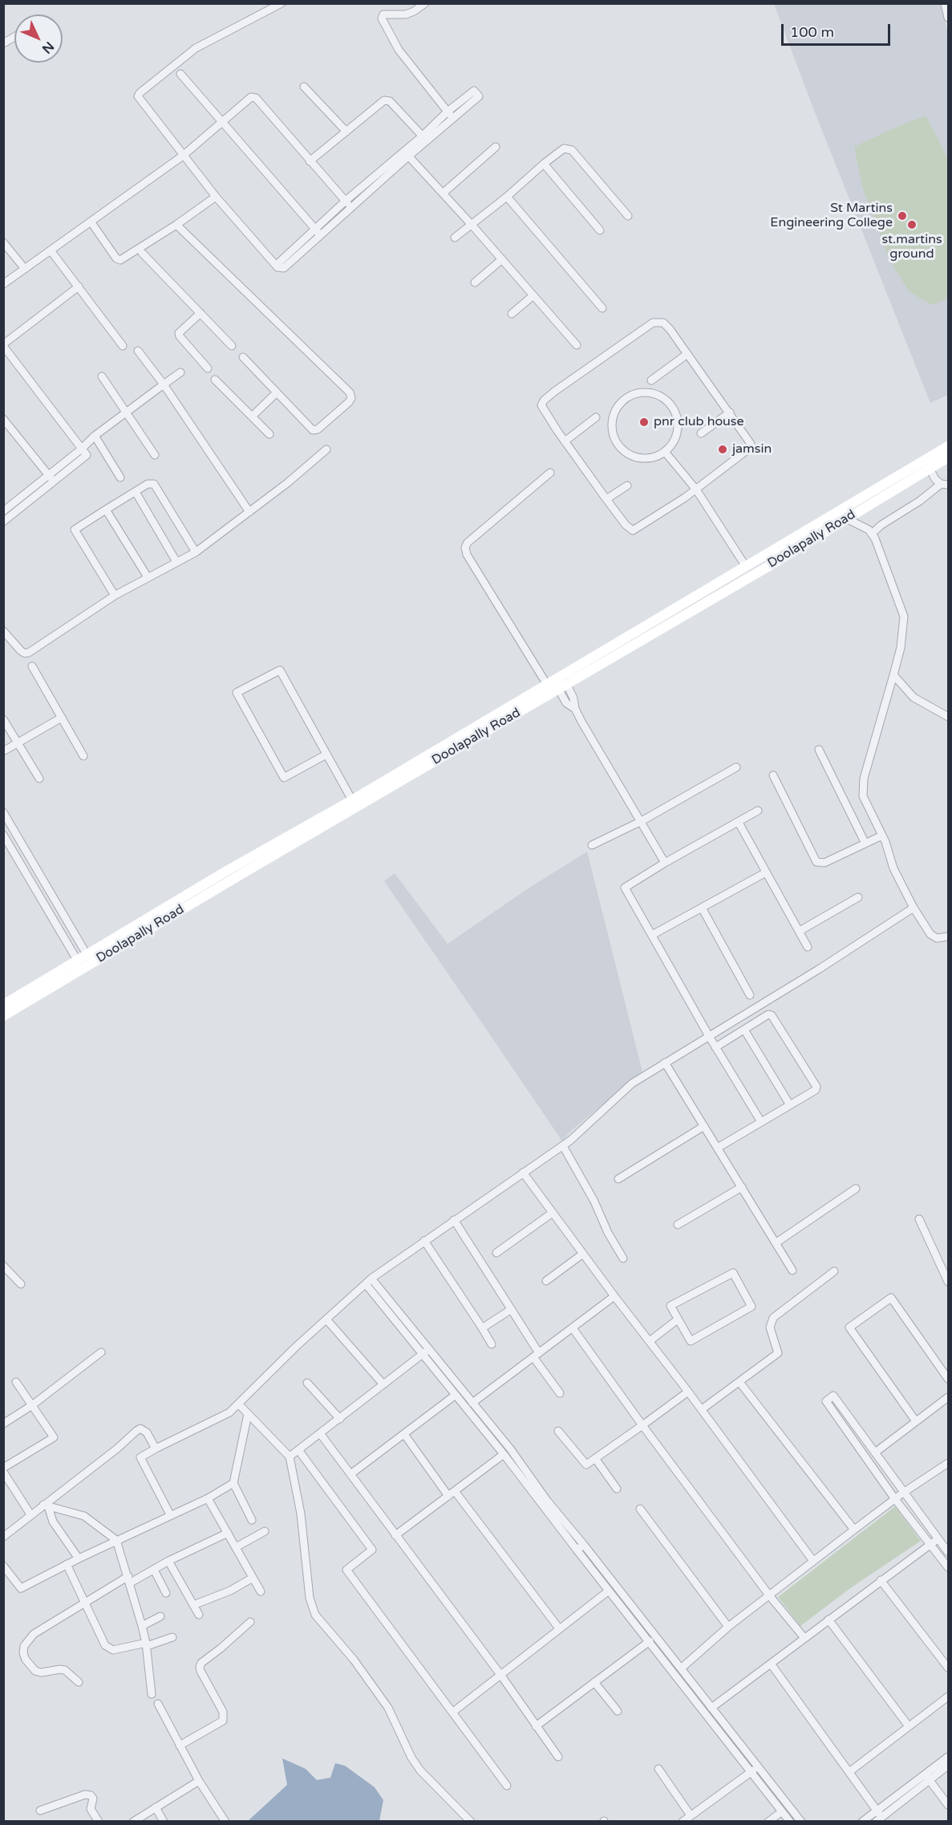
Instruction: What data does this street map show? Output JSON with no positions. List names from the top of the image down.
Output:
{
  "streets": {
    "main road": ["Doolapally Road"]
  },
  "places": [
    "St Martins Engineering College",
    "st.martins ground",
    "pnr club house",
    "jamsin"
  ],
  "scale_bar": "100 m",
  "north": "bottom right"
}
